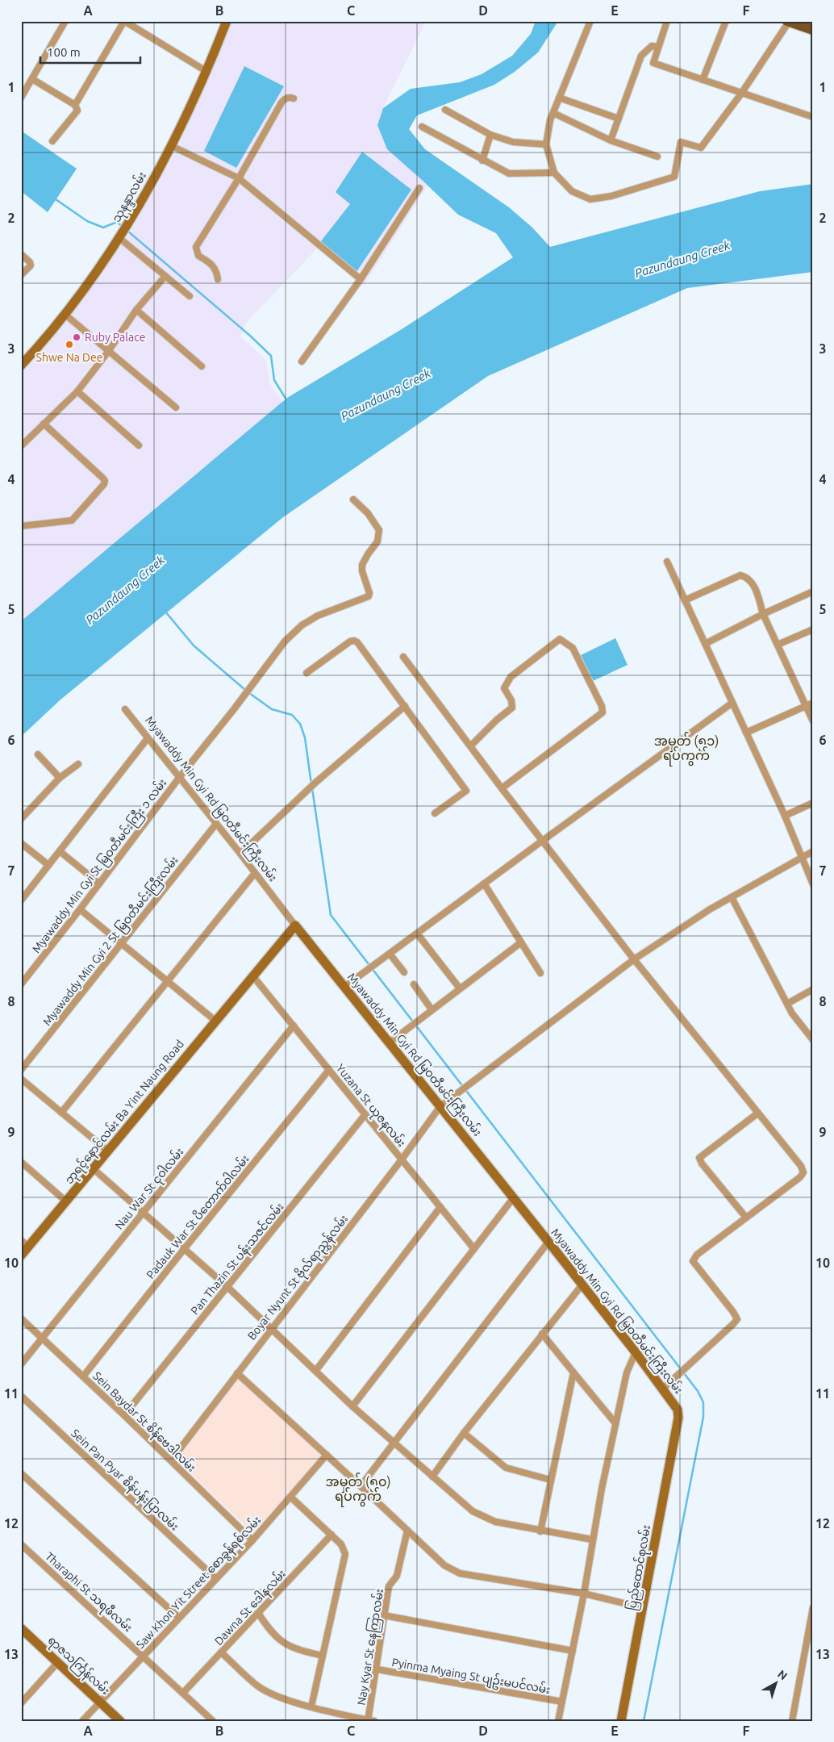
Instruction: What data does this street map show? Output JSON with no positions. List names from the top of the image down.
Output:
{
  "streets": {
    "main road": [
      "သုနန္ဒာလမ်း",
      "Myawaddy Min Gyi Rd မြဝတီမင်းကြီးလမ်း",
      "ဘုရင့်နောင်လမ်း Ba Yint Naung Road",
      "ပြည်ထောင်စုလမ်း",
      "ရာဇသင်္ကြန်လမ်း"
    ],
    "street": [
      "Myawaddy Min Gyi St မြဝတီမင်းကြီး ၁ လမ်း",
      "Myawaddy Min Gyi 2 St မြဝတီမင်းကြီးလမ်း",
      "Yuzana St ယုဇနလမ်း",
      "Nau War St ငုဝါလမ်း",
      "Padauk War St ပိတောက်ဝါလမ်း",
      "Pan Thazin St ပန်းသဇင်လမ်း",
      "Boyar Nyunt St ဗိုလ်ရာညွှန်လမ်း",
      "Sein Baydar St စိန်ဗေဒါလမ်း",
      "Sein Pan Pyar စိန်ပန်းပြာလမ်း",
      "Saw Khon Yit Street စောခွန်ရစ်လမ်း",
      "Tharaphi St သရဖီလမ်း",
      "Dawna St ဒေါနလမ်း",
      "Nay Kyar St နေကြာလမ်း",
      "Pyinma Myaing St ပျဥ်းမပင်လမ်း"
    ]
  },
  "crossings": [
    ["Myawaddy Min Gyi Rd မြဝတီမင်းကြီးလမ်း", "Myawaddy Min Gyi St မြဝတီမင်းကြီး ၁ လမ်း"],
    ["Myawaddy Min Gyi Rd မြဝတီမင်းကြီးလမ်း", "Myawaddy Min Gyi 2 St မြဝတီမင်းကြီးလမ်း"],
    ["Myawaddy Min Gyi Rd မြဝတီမင်းကြီးလမ်း", "ဘုရင့်နောင်လမ်း Ba Yint Naung Road"],
    ["Myawaddy Min Gyi Rd မြဝတီမင်းကြီးလမ်း", "Boyar Nyunt St ဗိုလ်ရာညွှန်လမ်း"],
    ["Myawaddy Min Gyi Rd မြဝတီမင်းကြီးလမ်း", "ပြည်ထောင်စုလမ်း"],
    ["Yuzana St ယုဇနလမ်း", "ဘုရင့်နောင်လမ်း Ba Yint Naung Road"],
    ["Yuzana St ယုဇနလမ်း", "Nau War St ငုဝါလမ်း"],
    ["Yuzana St ယုဇနလမ်း", "Padauk War St ပိတောက်ဝါလမ်း"],
    ["Yuzana St ယုဇနလမ်း", "Pan Thazin St ပန်းသဇင်လမ်း"],
    ["Yuzana St ယုဇနလမ်း", "Boyar Nyunt St ဗိုလ်ရာညွှန်လမ်း"],
    ["Nau War St ငုဝါလမ်း", "Sein Baydar St စိန်ဗေဒါလမ်း"],
    ["Padauk War St ပိတောက်ဝါလမ်း", "Sein Baydar St စိန်ဗေဒါလမ်း"],
    ["Pan Thazin St ပန်းသဇင်လမ်း", "Sein Baydar St စိန်ဗေဒါလမ်း"],
    ["Boyar Nyunt St ဗိုလ်ရာညွှန်လမ်း", "Sein Baydar St စိန်ဗေဒါလမ်း"],
    ["Sein Baydar St စိန်ဗေဒါလမ်း", "Saw Khon Yit Street စောခွန်ရစ်လမ်း"],
    ["Sein Pan Pyar စိန်ပန်းပြာလမ်း", "Saw Khon Yit Street စောခွန်ရစ်လမ်း"],
    ["Saw Khon Yit Street စောခွန်ရစ်လမ်း", "Tharaphi St သရဖီလမ်း"],
    ["Saw Khon Yit Street စောခွန်ရစ်လမ်း", "ရာဇသင်္ကြန်လမ်း"],
    ["Tharaphi St သရဖီလမ်း", "Dawna St ဒေါနလမ်း"],
    ["Nay Kyar St နေကြာလမ်း", "Pyinma Myaing St ပျဥ်းမပင်လမ်း"]
  ],
  "districts": ["အမှတ် (၅၁) ရပ်ကွက်", "အမှတ် (၅၀) ရပ်ကွက်"],
  "water": ["Pazundaung Creek"],
  "places": ["Ruby Palace", "Shwe Na Dee"],
  "scale_bar": "100 m",
  "north": "top right",
  "grid": {
    "columns": [
      "A",
      "B",
      "C",
      "D",
      "E",
      "F"
    ],
    "rows": [
      "1",
      "2",
      "3",
      "4",
      "5",
      "6",
      "7",
      "8",
      "9",
      "10",
      "11",
      "12",
      "13"
    ]
  }
}
